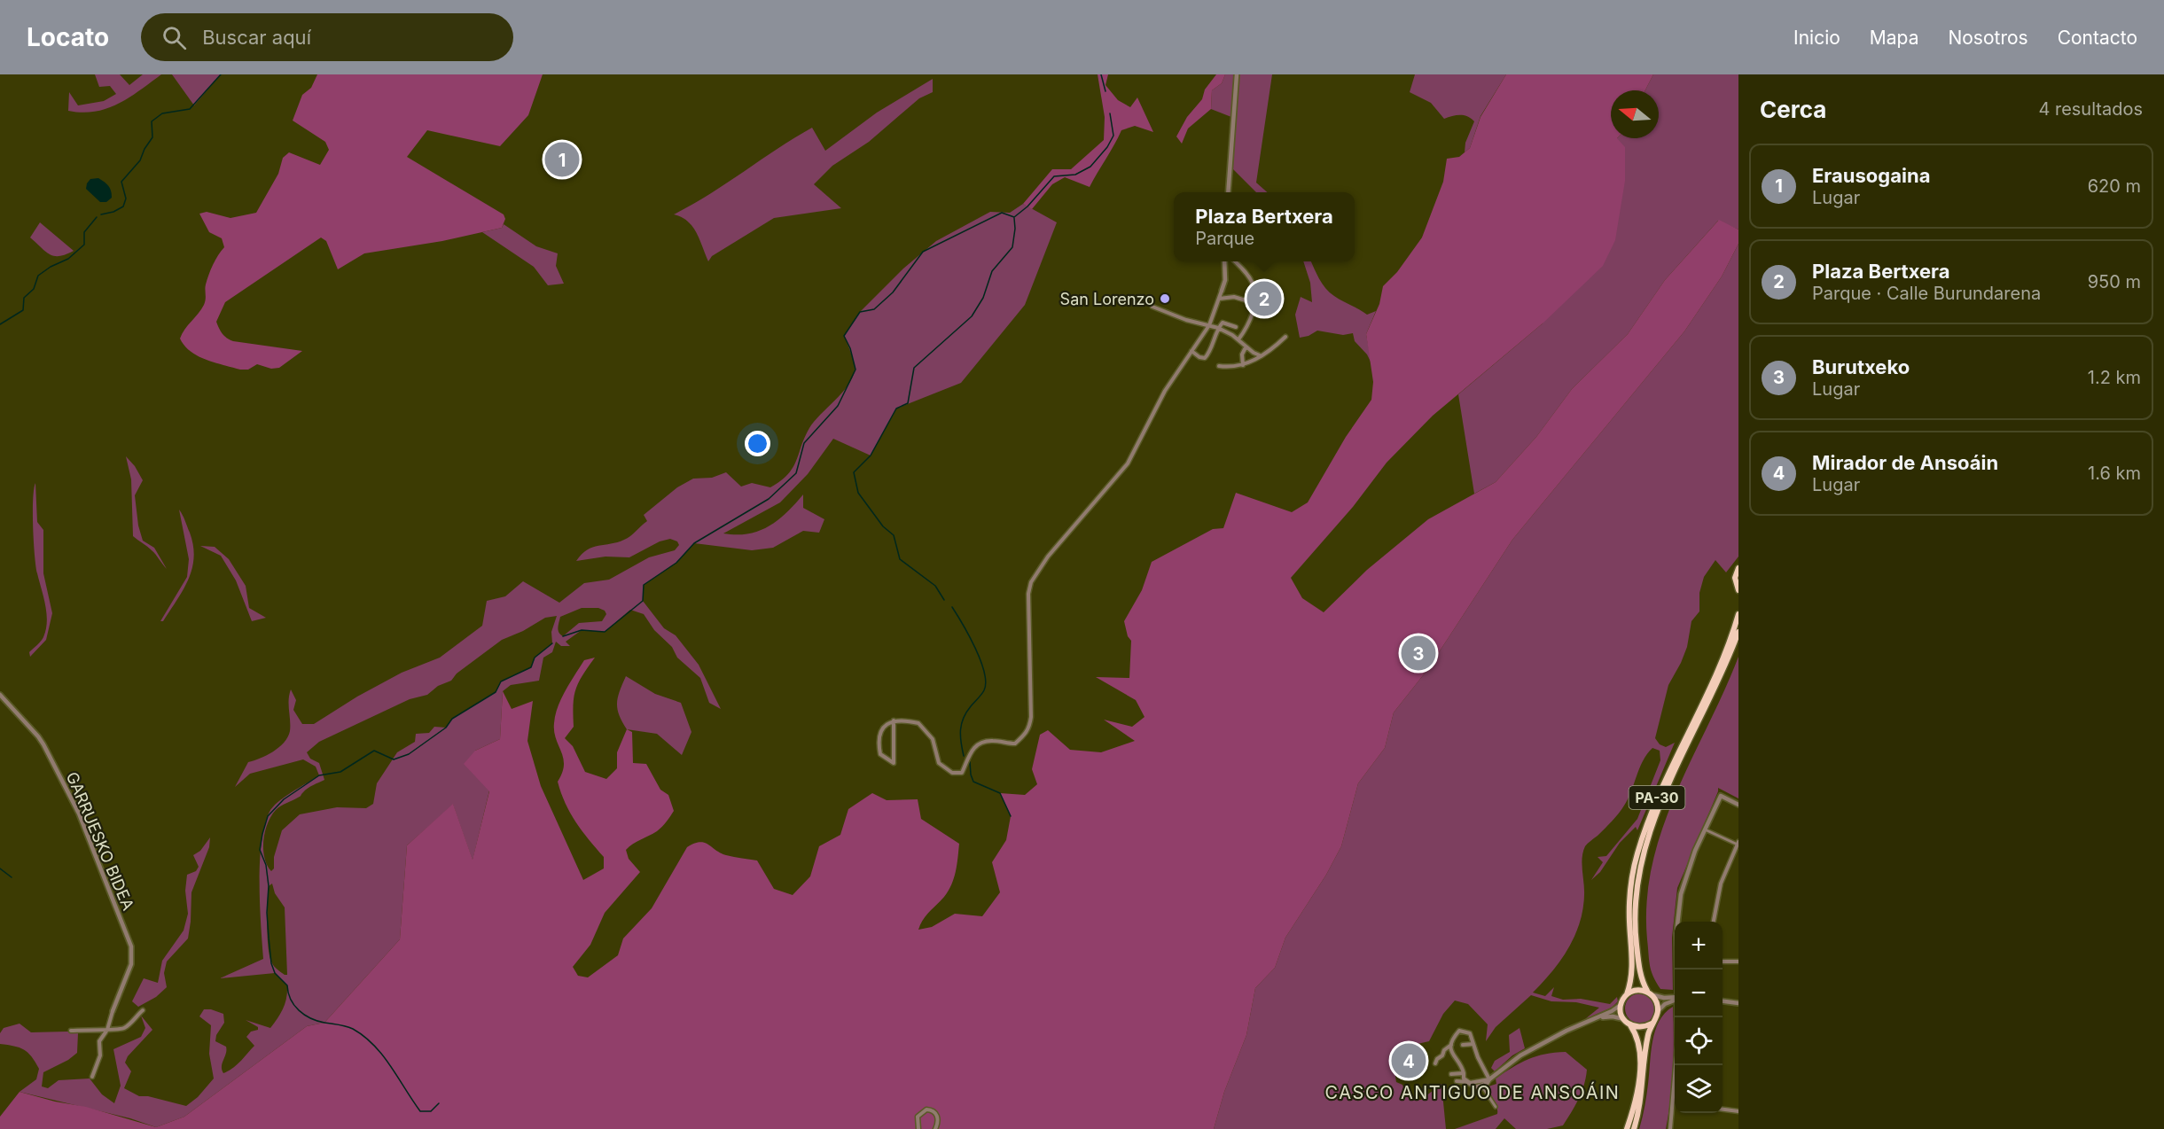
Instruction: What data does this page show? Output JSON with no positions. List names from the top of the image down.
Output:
{
  "streets": {
    "highway": ["PA-30"],
    "street": ["GARRUESKO BIDEA"]
  },
  "districts": ["CASCO ANTIGUO DE ANSOÁIN"],
  "places": ["San Lorenzo"],
  "north": "left",
  "page": {
    "header": "Locato",
    "search": "Buscar aquí",
    "nav": [
      "Inicio",
      "Mapa",
      "Nosotros",
      "Contacto"
    ],
    "heading": ["Cerca", "4 resultados"],
    "pins": [
      "1",
      "2",
      "3",
      "4"
    ],
    "list": [
      {
        "mark": "1",
        "name": "Erausogaina",
        "note": "Lugar",
        "value": "620 m"
      },
      {
        "mark": "2",
        "name": "Plaza Bertxera",
        "note": "Parque · Calle Burundarena",
        "value": "950 m"
      },
      {
        "mark": "3",
        "name": "Burutxeko",
        "note": "Lugar",
        "value": "1.2 km"
      },
      {
        "mark": "4",
        "name": "Mirador de Ansoáin",
        "note": "Lugar",
        "value": "1.6 km"
      }
    ],
    "popup": ["Plaza Bertxera", "Parque"],
    "map_buttons": ["+", "−"]
  }
}
